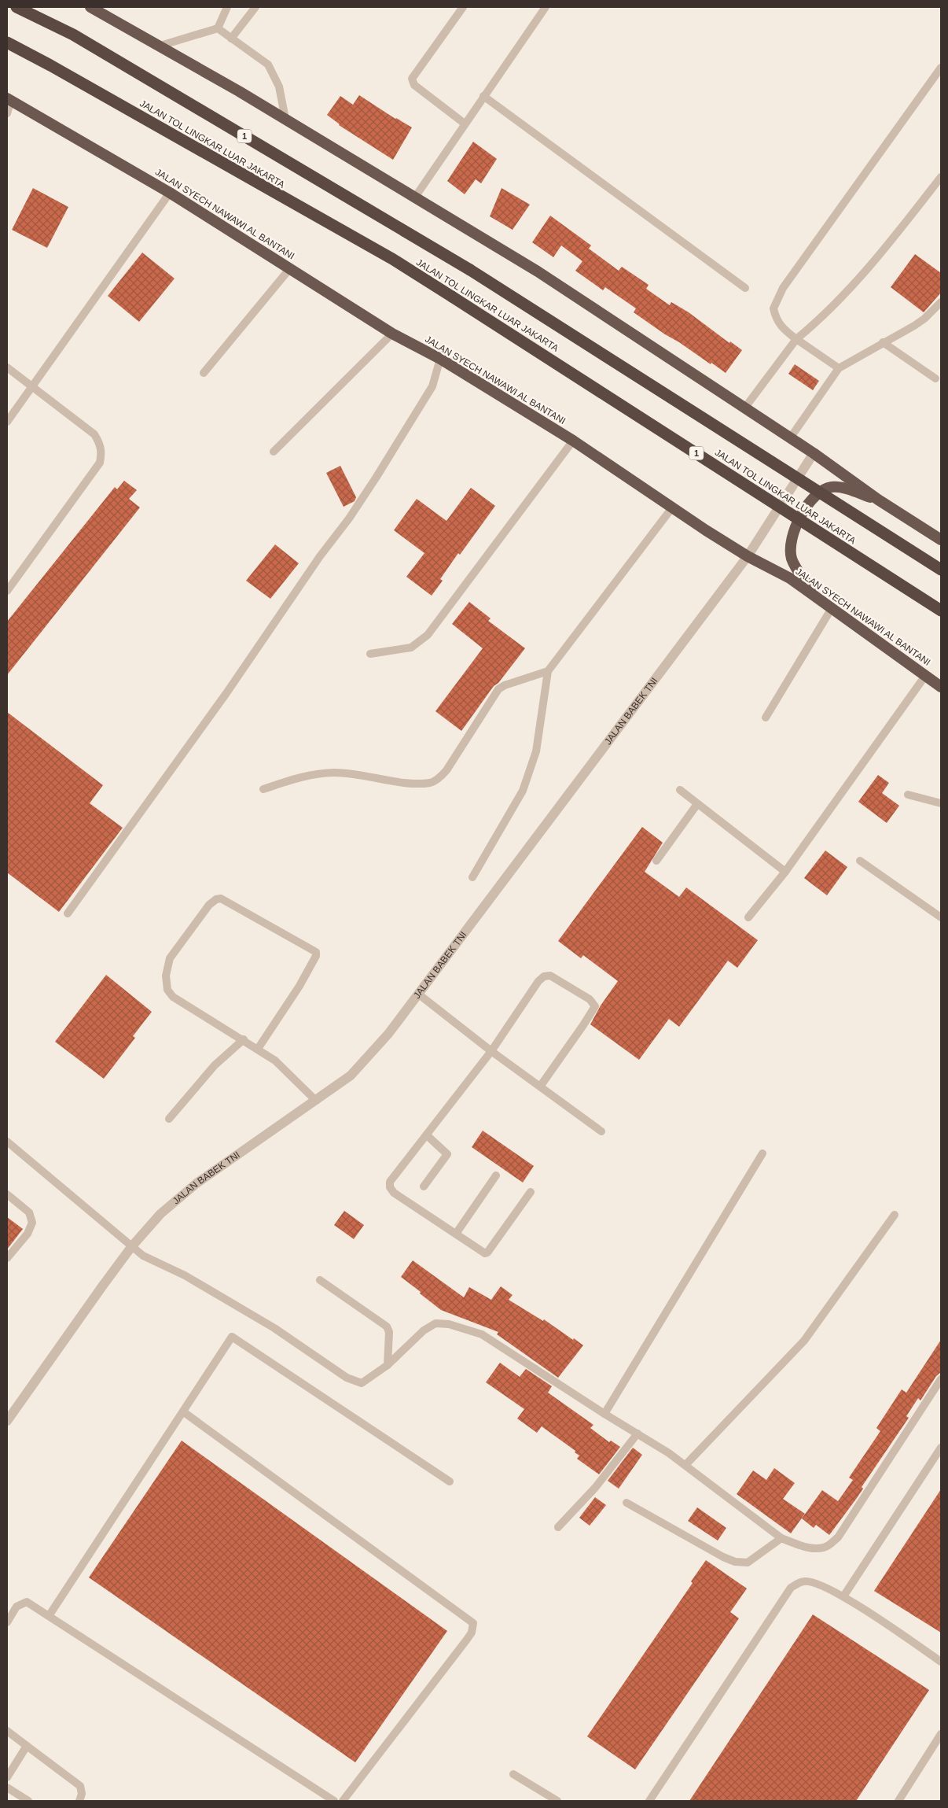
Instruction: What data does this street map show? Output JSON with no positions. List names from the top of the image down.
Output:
{
  "streets": {
    "highway": ["1", "JALAN TOL LINGKAR LUAR JAKARTA", "JALAN SYECH NAWAWI AL BANTANI"],
    "street": ["JALAN BABEK TNI"]
  },
  "crossings": [
    ["JALAN SYECH NAWAWI AL BANTANI", "JALAN BABEK TNI"]
  ]
}
